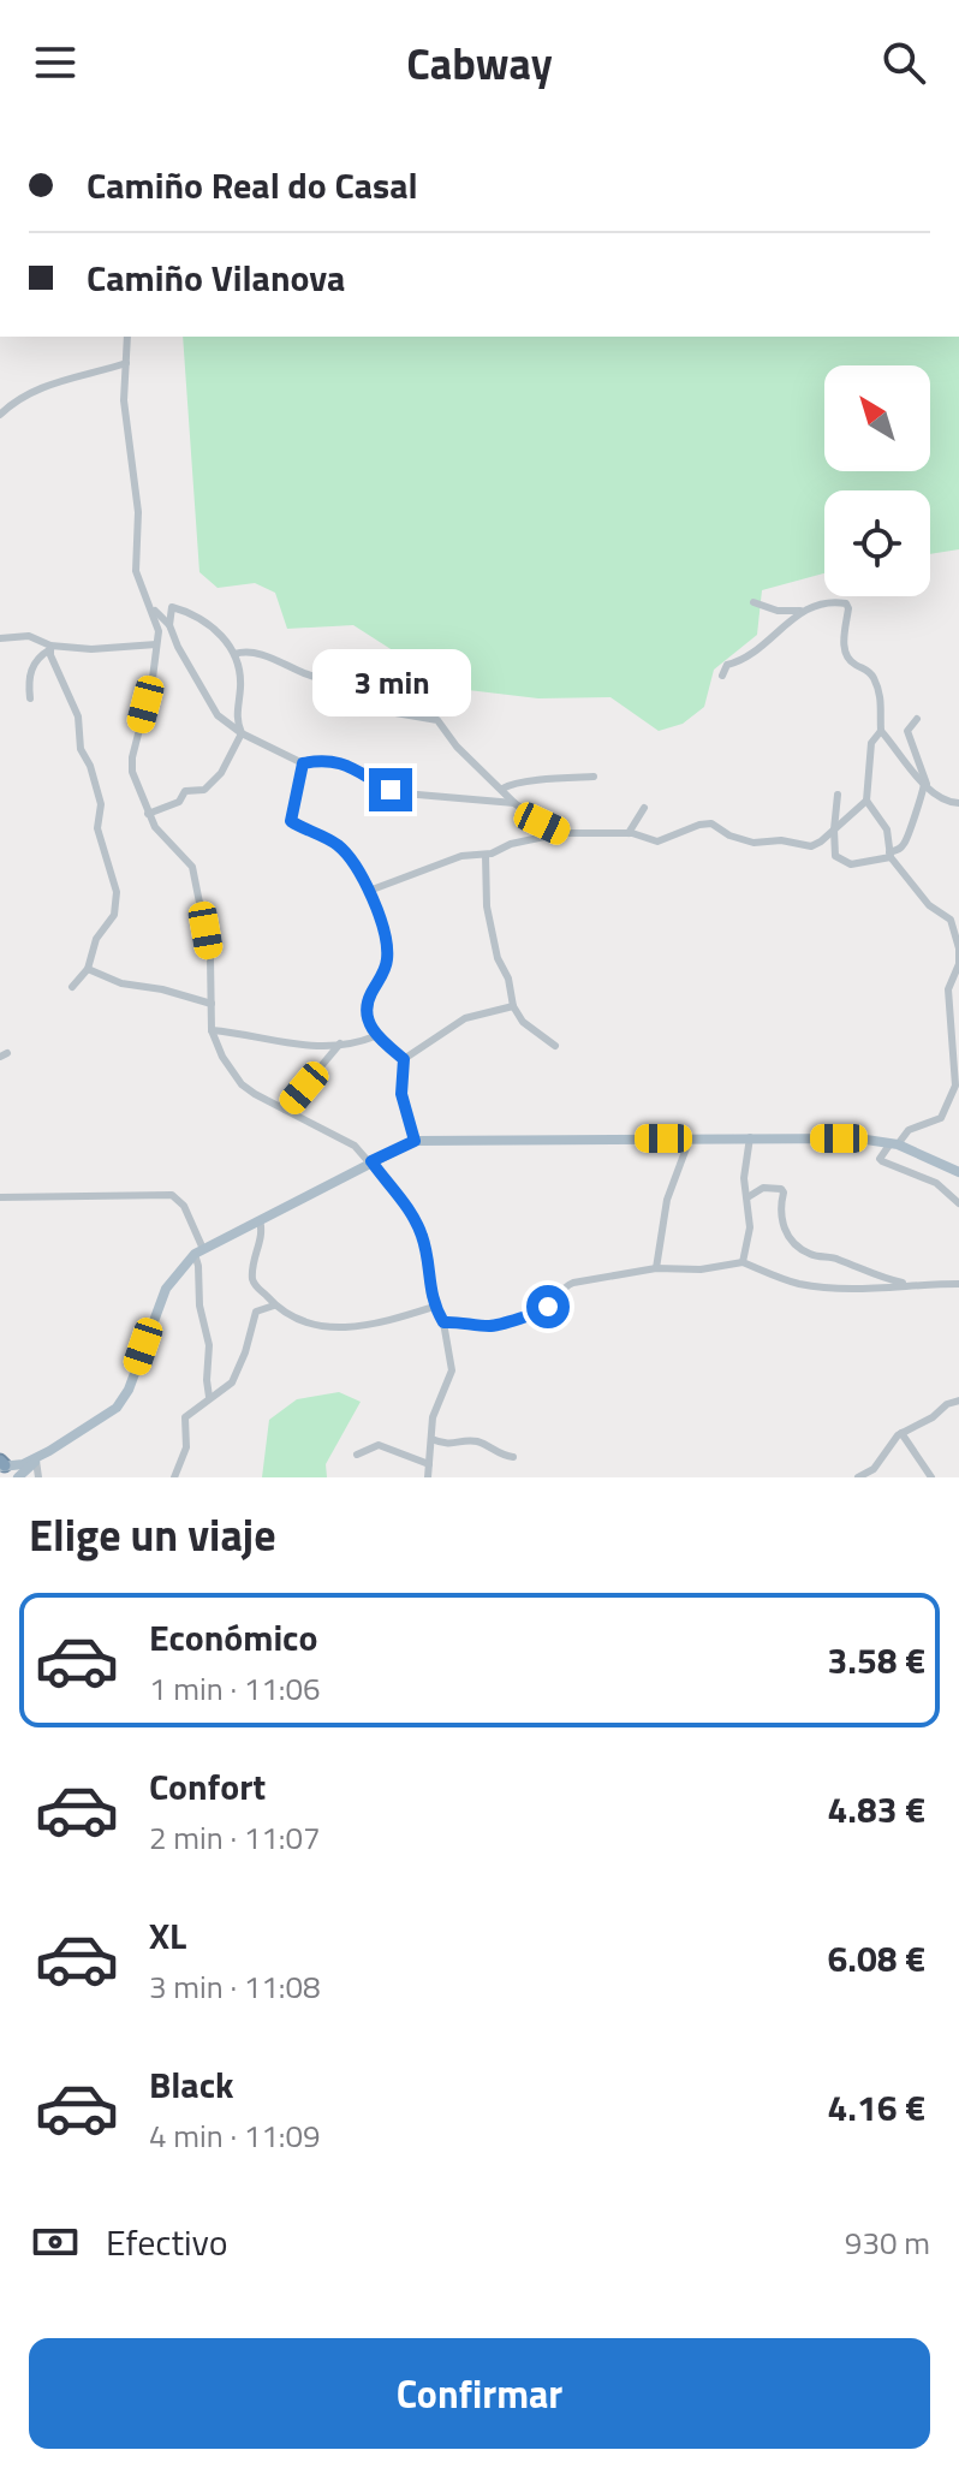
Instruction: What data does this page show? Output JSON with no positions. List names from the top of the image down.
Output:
{
  "north": "top left",
  "page": {
    "header": "Cabway",
    "banner": ["Camiño Real do Casal", "Camiño Vilanova"],
    "bubble": "3 min",
    "heading": "Elige un viaje",
    "list": [
      {
        "name": "Económico",
        "note": "1 min · 11:06",
        "value": "3.58 €"
      },
      {
        "name": "Confort",
        "note": "2 min · 11:07",
        "value": "4.83 €"
      },
      {
        "name": "XL",
        "note": "3 min · 11:08",
        "value": "6.08 €"
      },
      {
        "name": "Black",
        "note": "4 min · 11:09",
        "value": "4.16 €"
      }
    ],
    "pay": ["Efectivo", "930 m"],
    "buttons": "Confirmar"
  }
}
